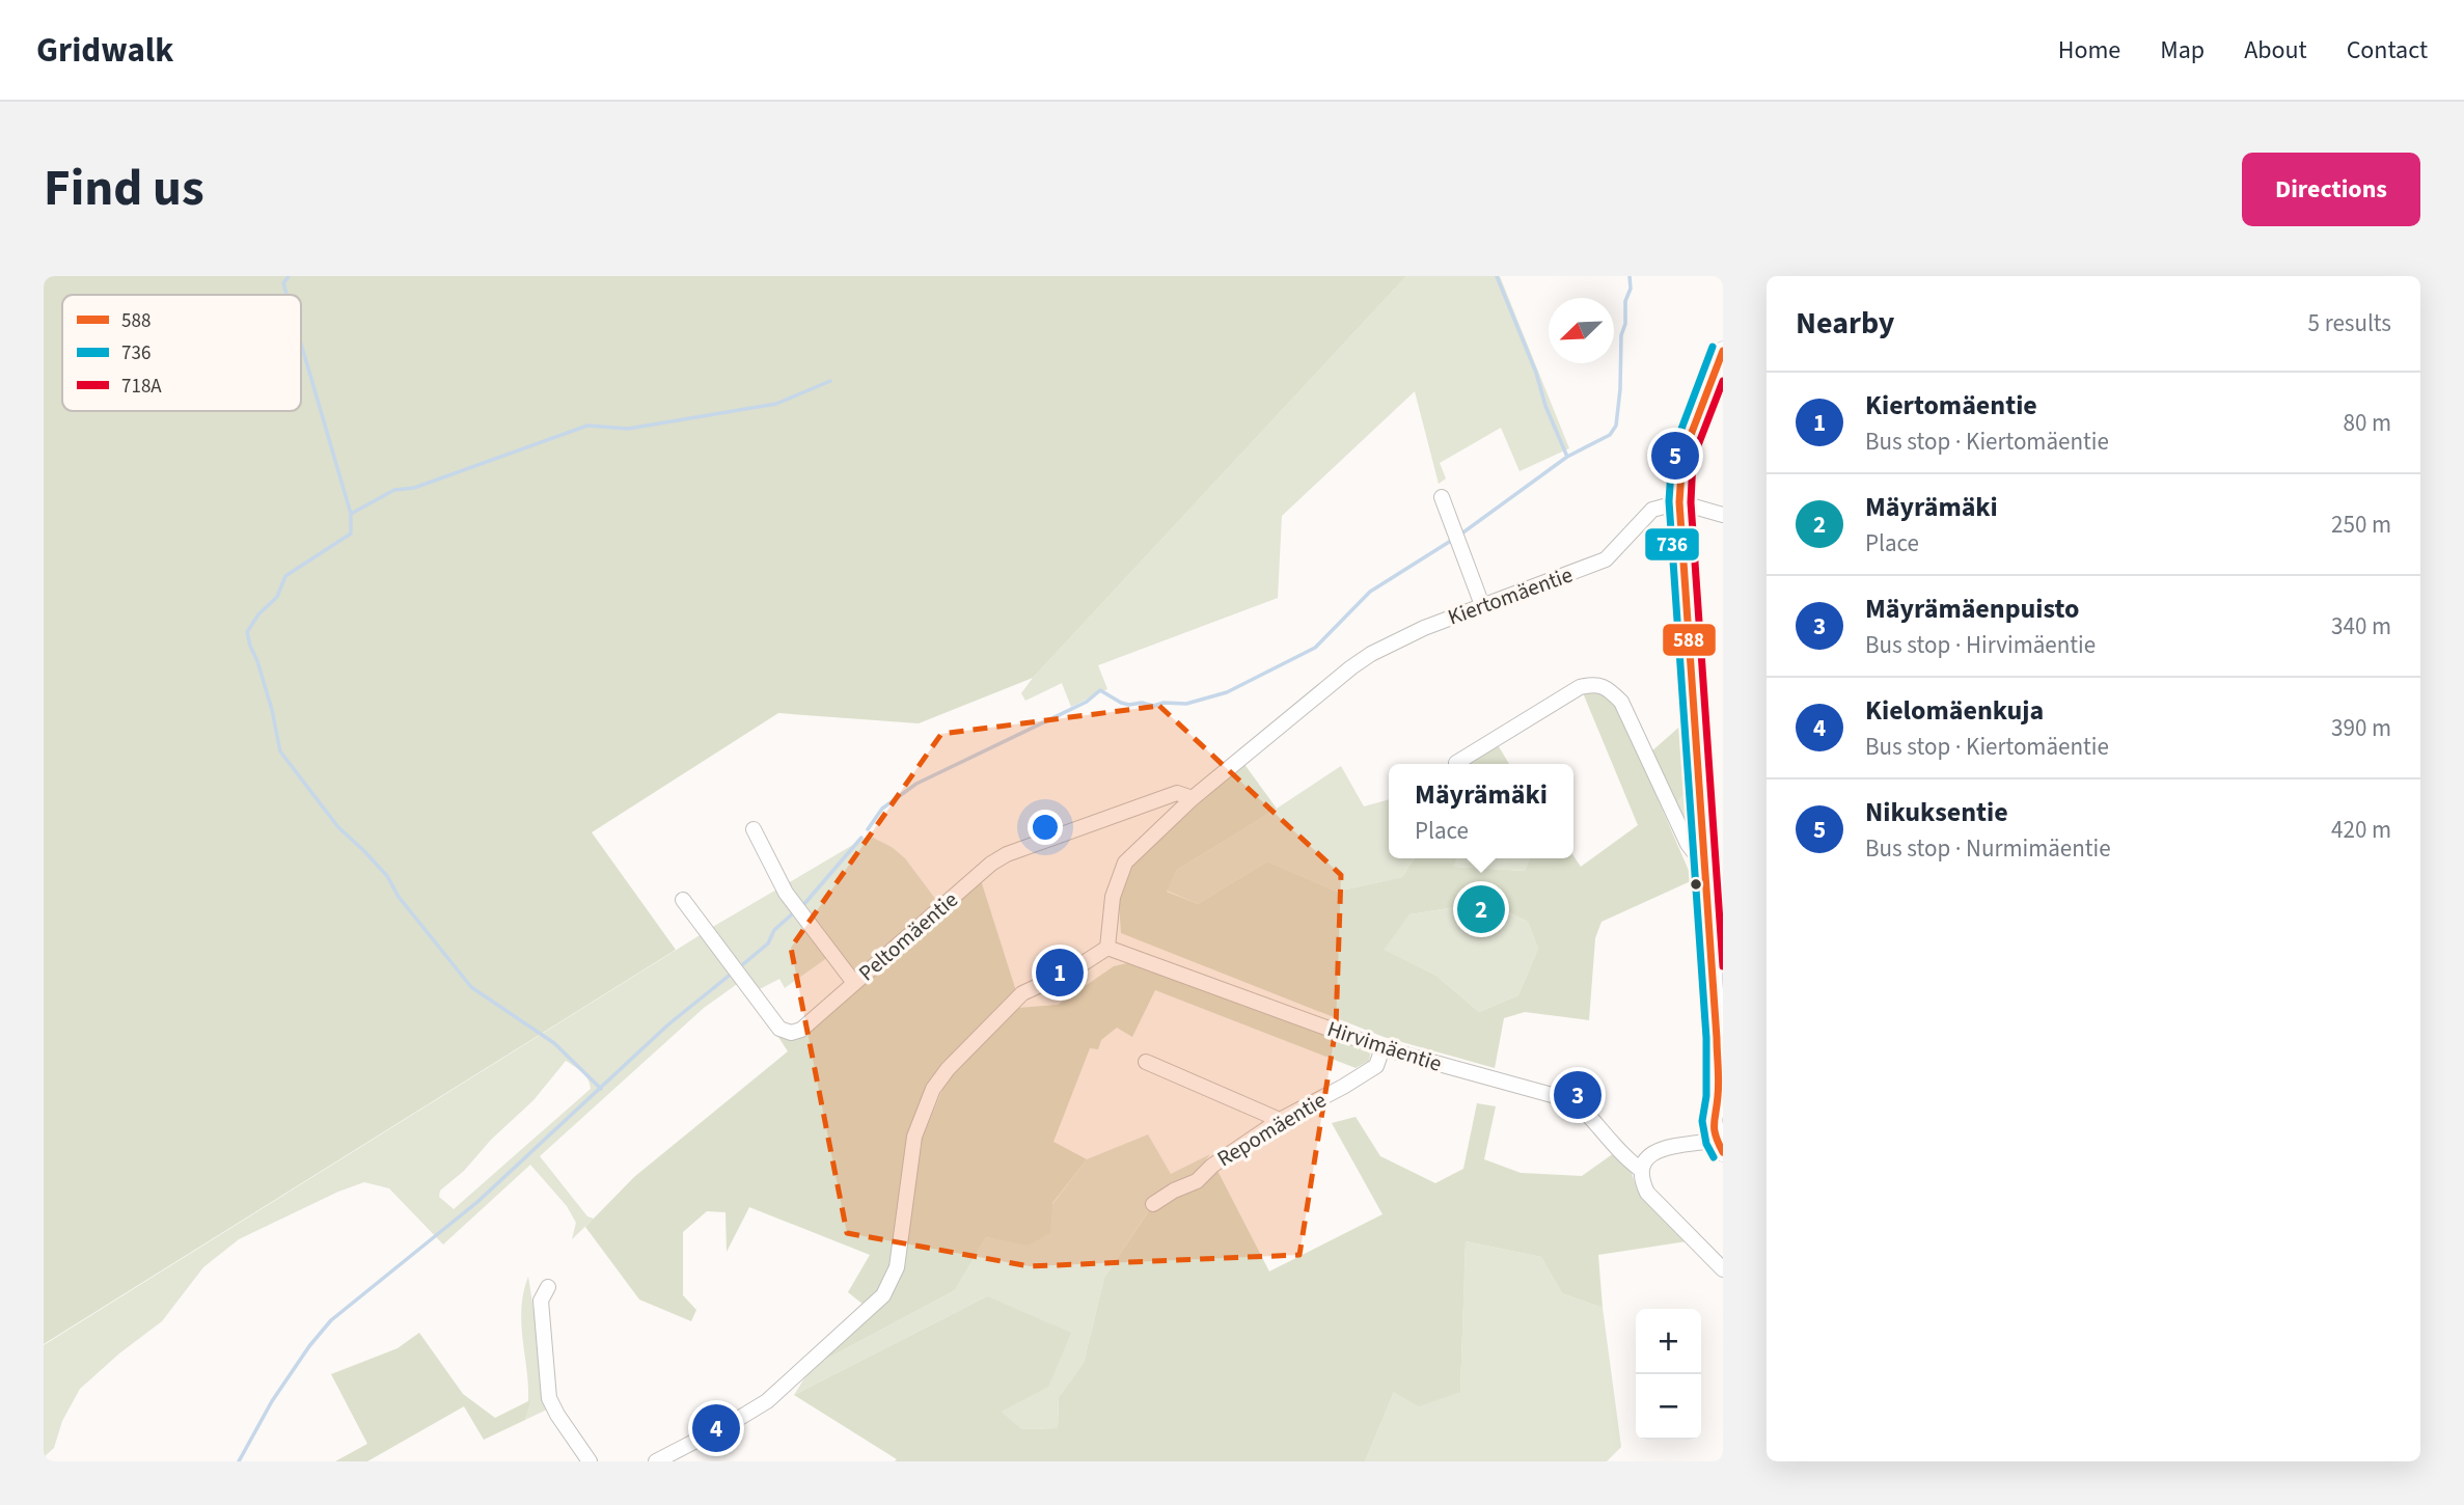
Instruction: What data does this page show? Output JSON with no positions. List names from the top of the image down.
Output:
{
  "streets": {
    "street": [
      "Kiertomäentie",
      "Peltomäentie",
      "Hirvimäentie",
      "Repomäentie"
    ]
  },
  "crossings": [
    ["Kiertomäentie", "Peltomäentie"],
    ["Kiertomäentie", "Hirvimäentie"],
    ["Hirvimäentie", "Repomäentie"]
  ],
  "lines": ["transit line 736", "transit line 588", "transit line 718A"],
  "legend": ["588", "736", "718A"],
  "north": "bottom left",
  "page": {
    "header": "Gridwalk",
    "nav": [
      "Home",
      "Map",
      "About",
      "Contact"
    ],
    "title": "Find us",
    "buttons": "Directions",
    "heading": ["Nearby", "5 results"],
    "list": [
      {
        "mark": "1",
        "name": "Kiertomäentie",
        "note": "Bus stop · Kiertomäentie",
        "value": "80 m"
      },
      {
        "mark": "2",
        "name": "Mäyrämäki",
        "note": "Place",
        "value": "250 m"
      },
      {
        "mark": "3",
        "name": "Mäyrämäenpuisto",
        "note": "Bus stop · Hirvimäentie",
        "value": "340 m"
      },
      {
        "mark": "4",
        "name": "Kielomäenkuja",
        "note": "Bus stop · Kiertomäentie",
        "value": "390 m"
      },
      {
        "mark": "5",
        "name": "Nikuksentie",
        "note": "Bus stop · Nurmimäentie",
        "value": "420 m"
      }
    ],
    "pins": [
      "5",
      "2",
      "1",
      "3",
      "4"
    ],
    "popup": ["Mäyrämäki", "Place"],
    "map_buttons": ["+", "−"]
  }
}
